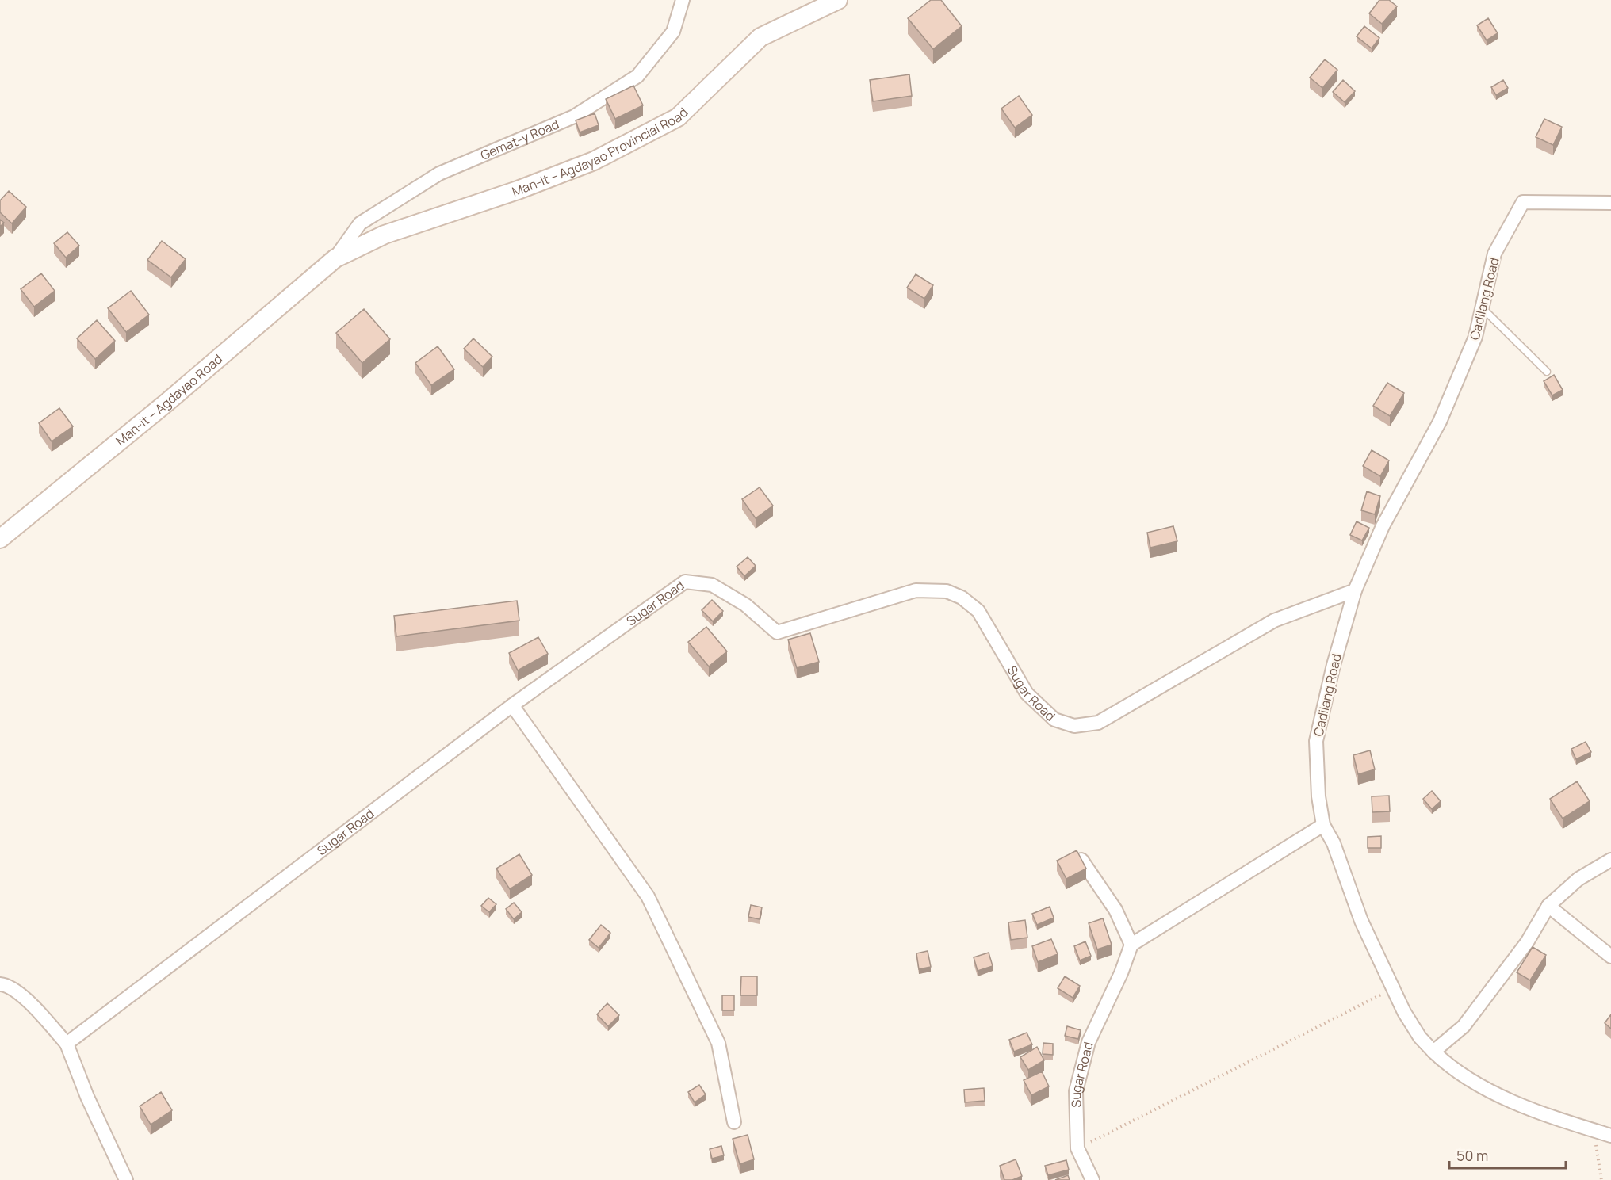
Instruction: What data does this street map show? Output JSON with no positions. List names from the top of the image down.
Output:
{
  "streets": {
    "street": [
      "Gemat-y Road",
      "Man-it – Agdayao Provincial Road",
      "Cadilang Road",
      "Man-it – Agdayao Road",
      "Sugar Road"
    ]
  },
  "crossings": [
    ["Gemat-y Road", "Man-it – Agdayao Provincial Road"],
    ["Gemat-y Road", "Man-it – Agdayao Road"],
    ["Man-it – Agdayao Provincial Road", "Man-it – Agdayao Road"],
    ["Cadilang Road", "Sugar Road"]
  ],
  "scale_bar": "50 m"
}
